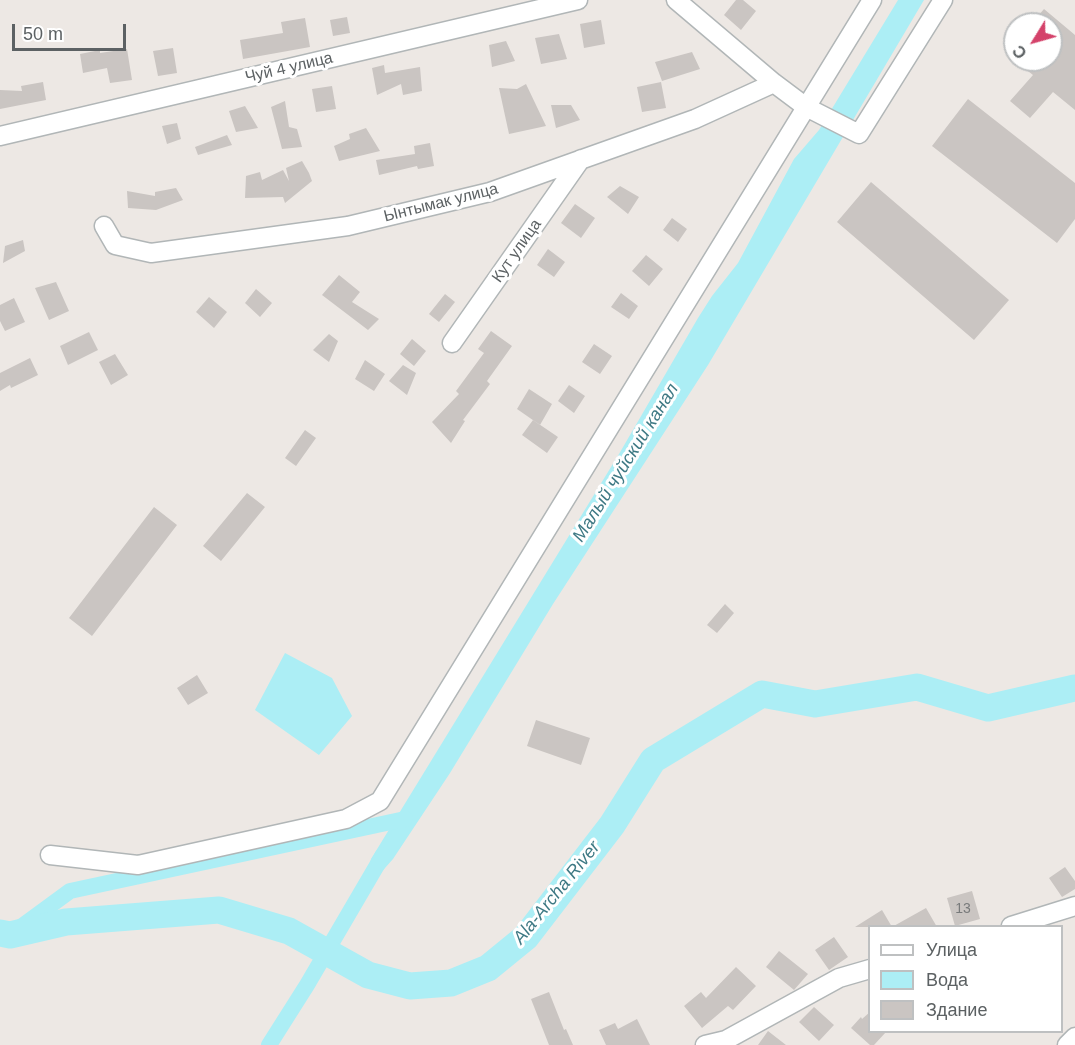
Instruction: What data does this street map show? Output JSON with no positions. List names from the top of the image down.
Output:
{
  "streets": {
    "street": ["Чуй 4 улица", "Ынтымак улица", "Кут улица"]
  },
  "crossings": [
    ["Ынтымак улица", "Кут улица"]
  ],
  "water": ["Малый чуйский канал", "Ala-Archa River"],
  "house_numbers": ["13"],
  "legend": ["Улица", "Вода", "Здание"],
  "scale_bar": "50 m",
  "north": "bottom left"
}
